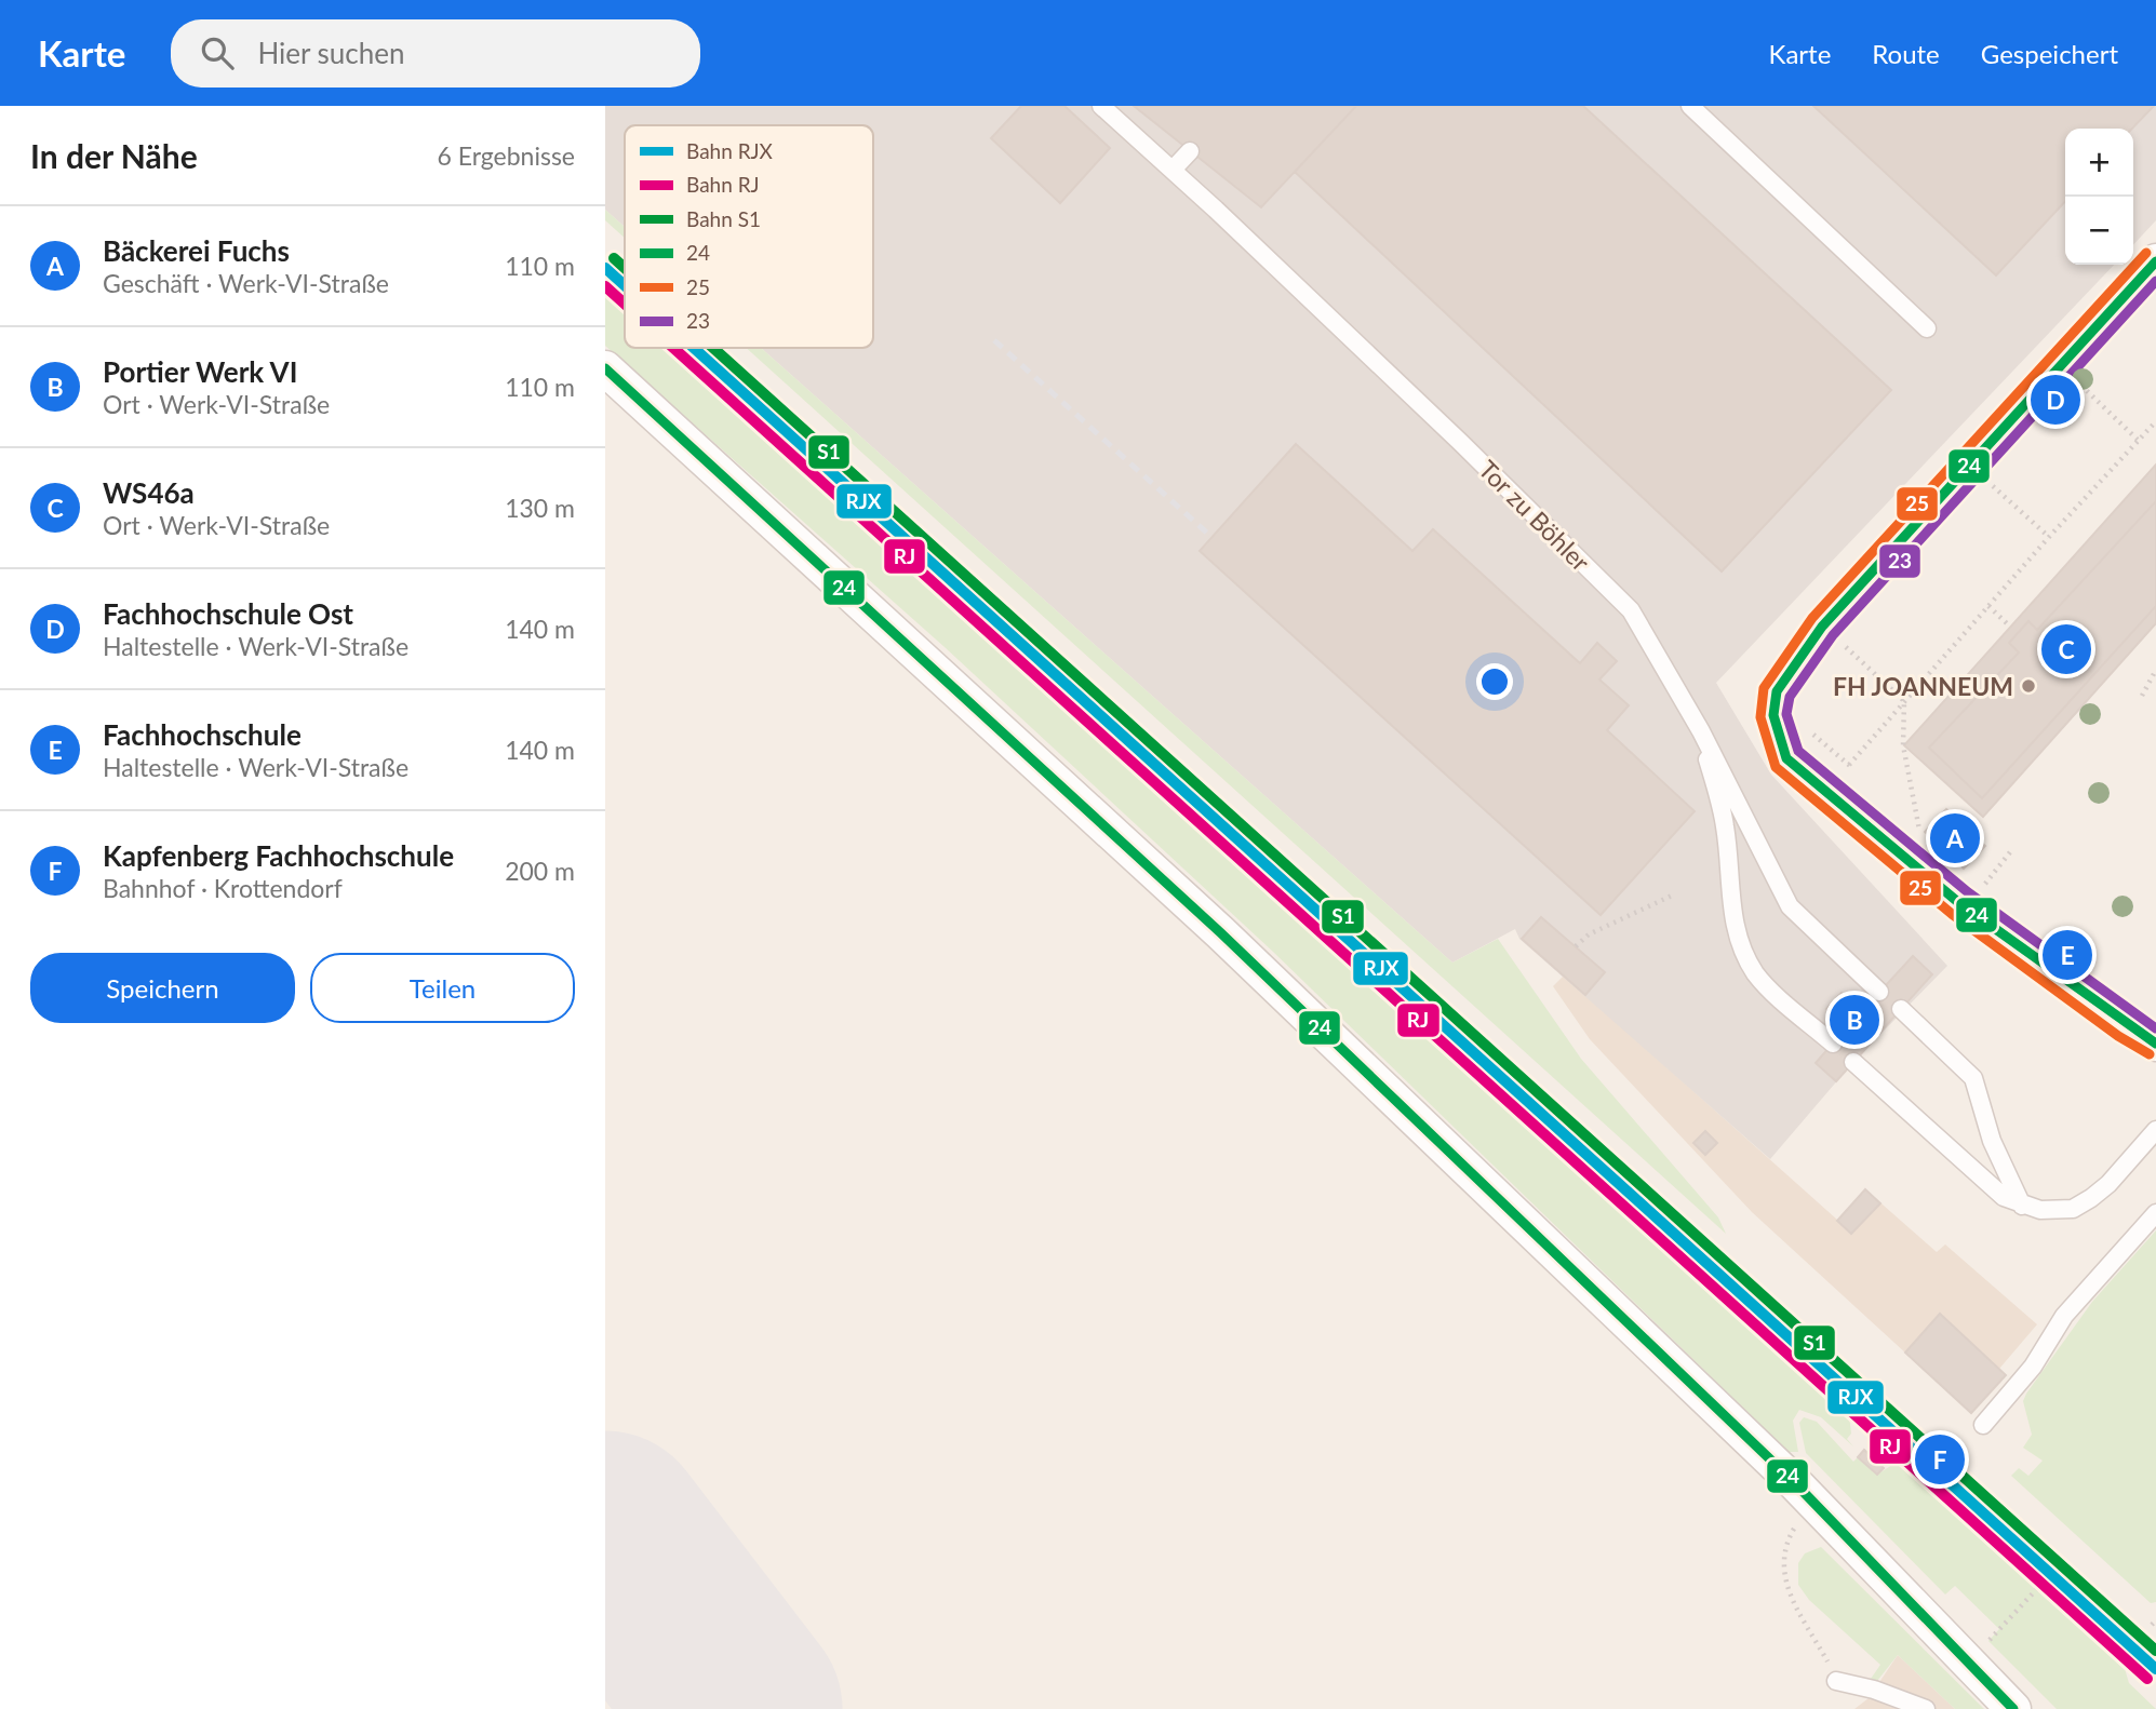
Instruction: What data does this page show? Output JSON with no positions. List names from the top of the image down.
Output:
{
  "streets": {
    "lane": ["Tor zu Böhler"]
  },
  "places": ["FH JOANNEUM"],
  "lines": [
    "transit line 25",
    "rail line S1",
    "transit line 24",
    "rail line RJX",
    "transit line 23",
    "rail line RJ"
  ],
  "legend": [
    "Bahn RJX",
    "Bahn RJ",
    "Bahn S1",
    "24",
    "25",
    "23"
  ],
  "page": {
    "header": "Karte",
    "search": "Hier suchen",
    "nav": ["Karte", "Route", "Gespeichert"],
    "heading": ["In der Nähe", "6 Ergebnisse"],
    "map_buttons": ["+", "−"],
    "list": [
      {
        "mark": "A",
        "name": "Bäckerei Fuchs",
        "note": "Geschäft · Werk-VI-Straße",
        "value": "110 m"
      },
      {
        "mark": "B",
        "name": "Portier Werk VI",
        "note": "Ort · Werk-VI-Straße",
        "value": "110 m"
      },
      {
        "mark": "C",
        "name": "WS46a",
        "note": "Ort · Werk-VI-Straße",
        "value": "130 m"
      },
      {
        "mark": "D",
        "name": "Fachhochschule Ost",
        "note": "Haltestelle · Werk-VI-Straße",
        "value": "140 m"
      },
      {
        "mark": "E",
        "name": "Fachhochschule",
        "note": "Haltestelle · Werk-VI-Straße",
        "value": "140 m"
      },
      {
        "mark": "F",
        "name": "Kapfenberg Fachhochschule",
        "note": "Bahnhof · Krottendorf",
        "value": "200 m"
      }
    ],
    "pins": [
      "D",
      "C",
      "A",
      "E",
      "B",
      "F"
    ],
    "buttons": ["Speichern", "Teilen"]
  }
}
